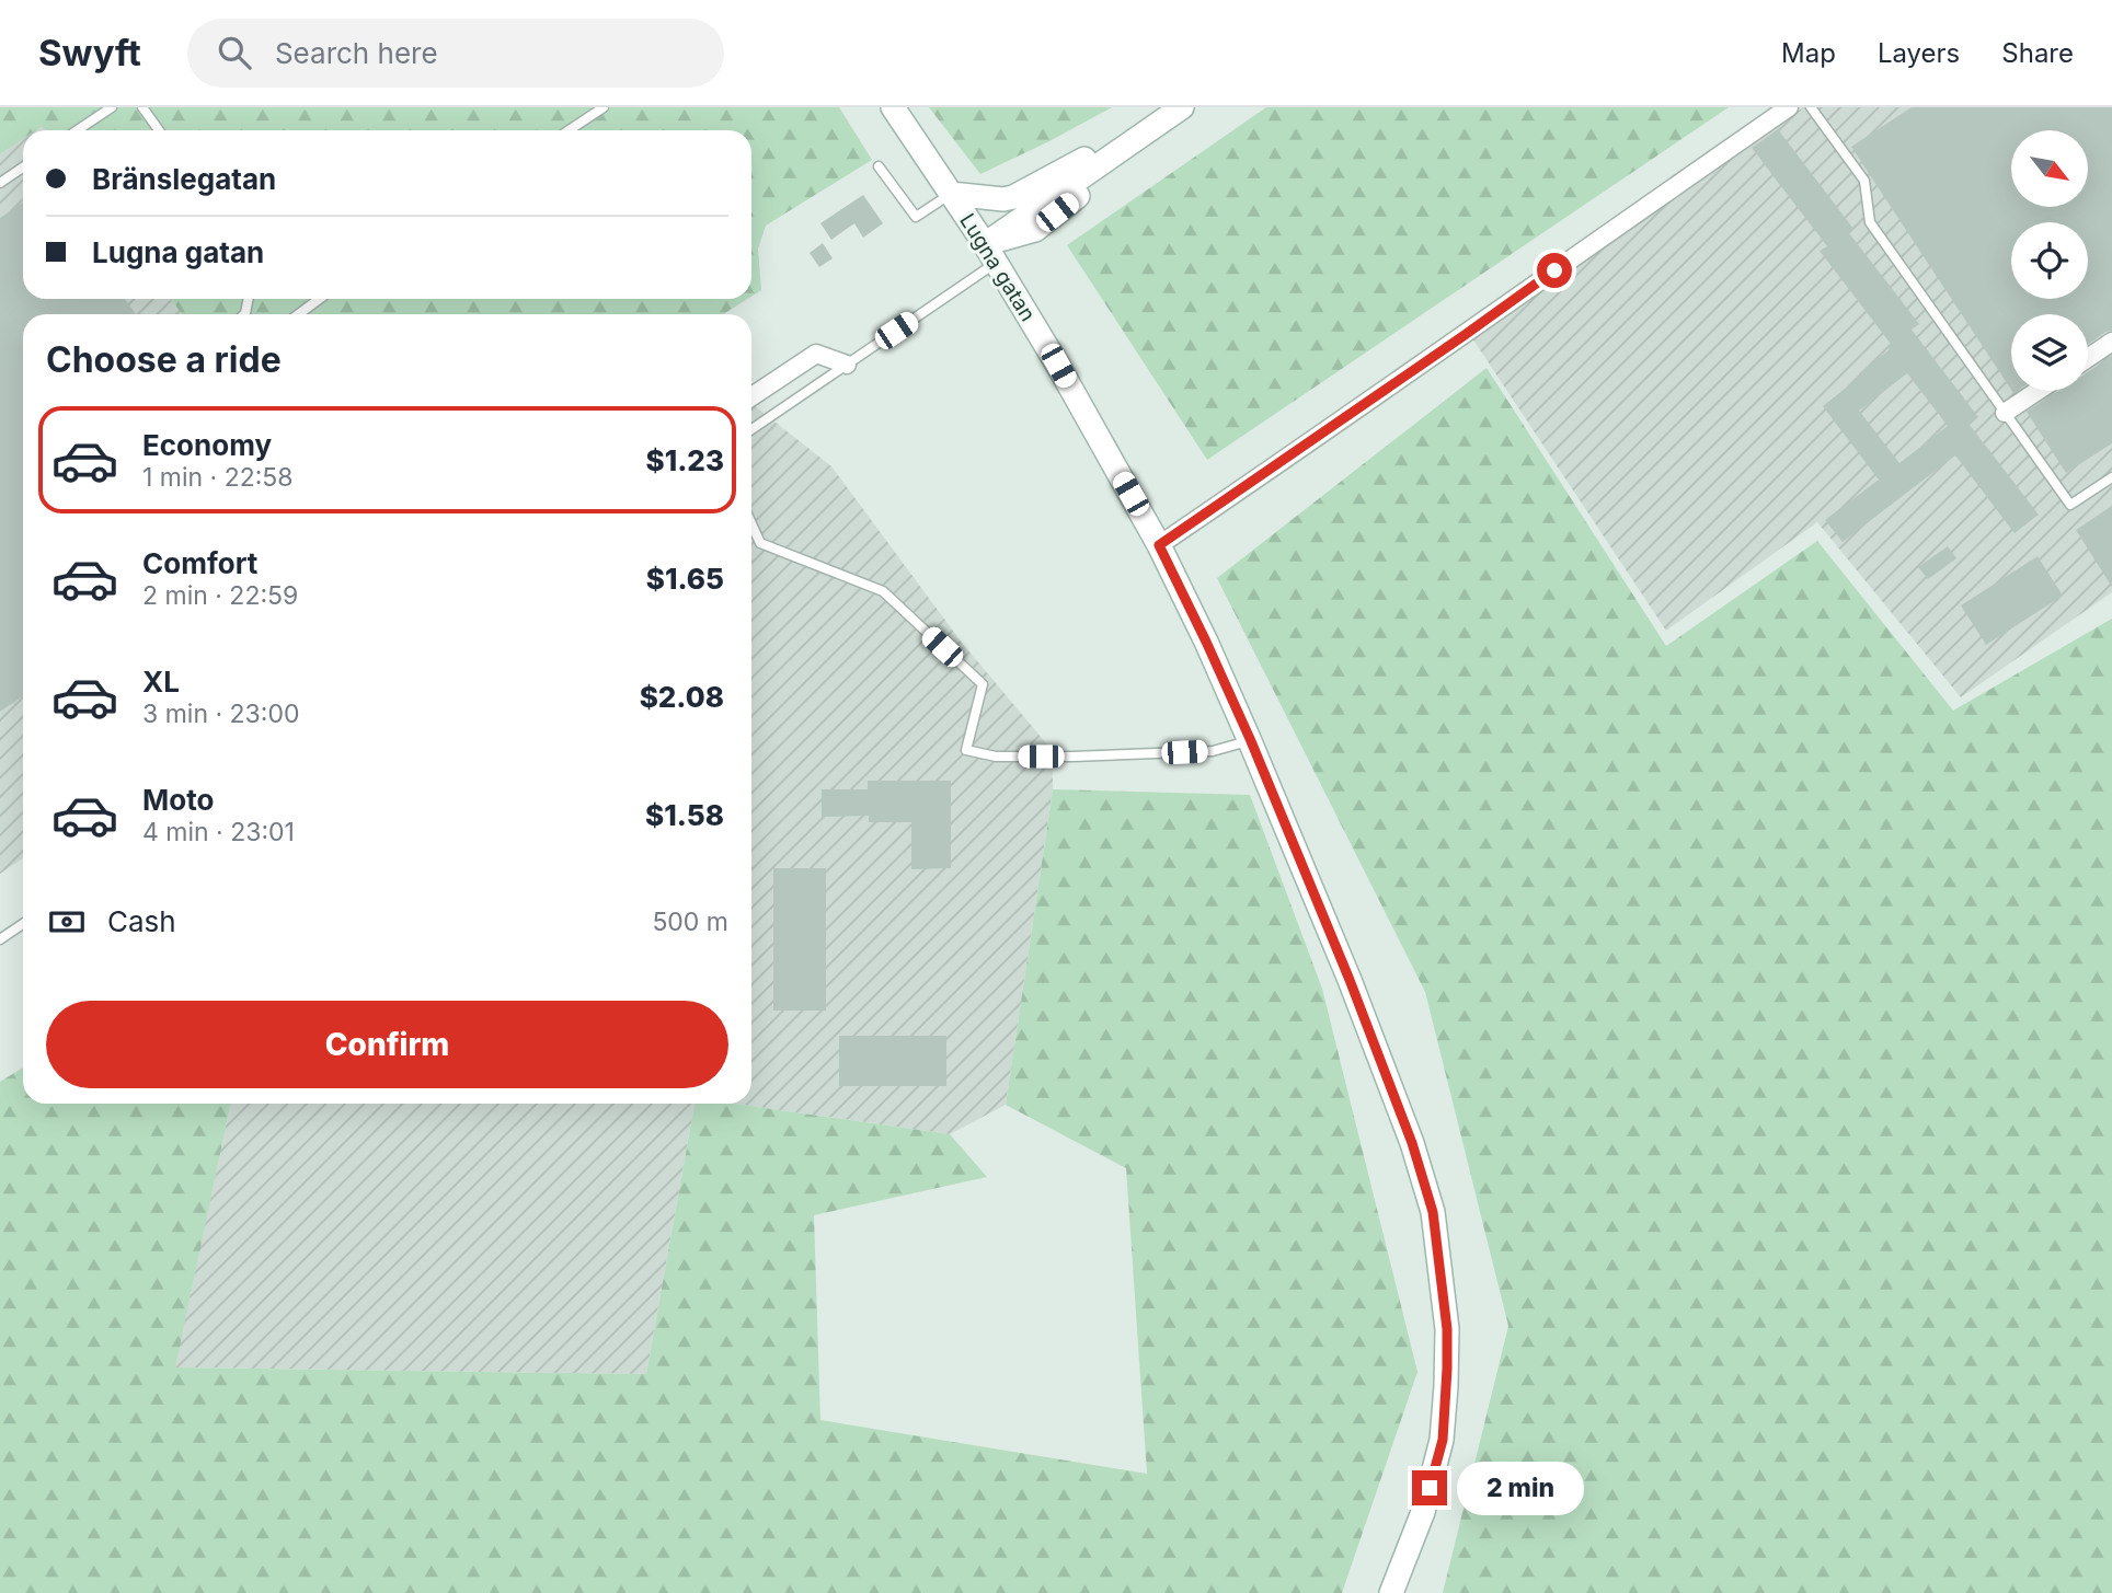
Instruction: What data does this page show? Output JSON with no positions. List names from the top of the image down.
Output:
{
  "streets": {
    "main road": ["Lugna gatan"]
  },
  "north": "bottom right",
  "page": {
    "header": "Swyft",
    "search": "Search here",
    "nav": ["Map", "Layers", "Share"],
    "banner": ["Bränslegatan", "Lugna gatan"],
    "heading": "Choose a ride",
    "list": [
      {
        "name": "Economy",
        "note": "1 min · 22:58",
        "value": "$1.23"
      },
      {
        "name": "Comfort",
        "note": "2 min · 22:59",
        "value": "$1.65"
      },
      {
        "name": "XL",
        "note": "3 min · 23:00",
        "value": "$2.08"
      },
      {
        "name": "Moto",
        "note": "4 min · 23:01",
        "value": "$1.58"
      }
    ],
    "pay": ["Cash", "500 m"],
    "buttons": "Confirm",
    "bubble": "2 min"
  }
}
